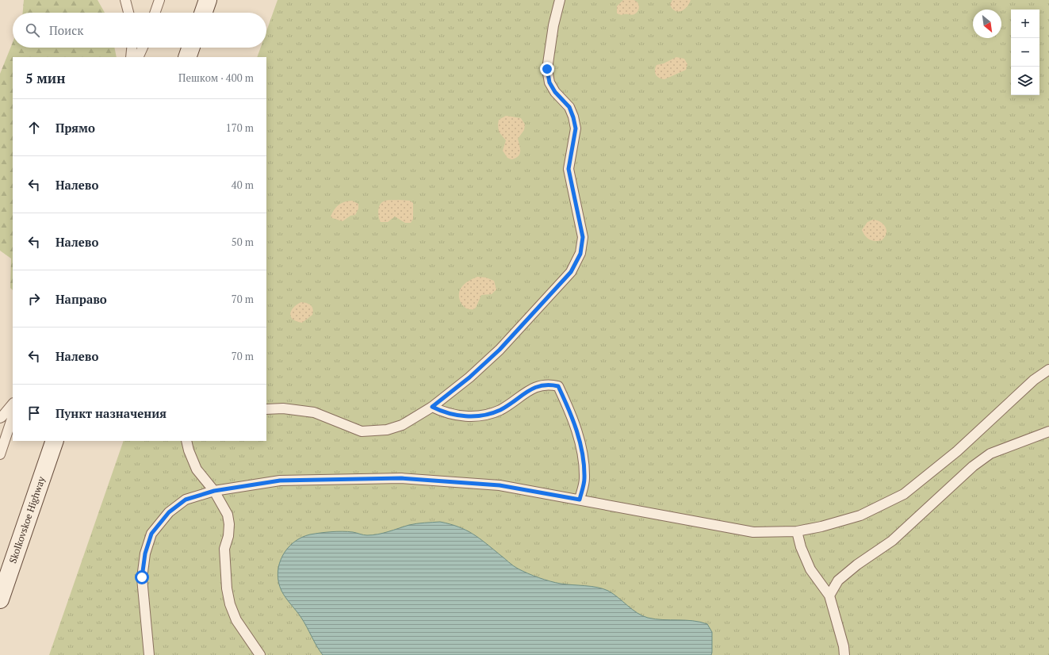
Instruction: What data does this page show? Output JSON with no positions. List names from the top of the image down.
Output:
{
  "streets": {
    "street": ["Skolkovskoe Highway"]
  },
  "north": "bottom right",
  "page": {
    "map_buttons": ["+", "−"],
    "search": "Поиск",
    "heading": ["5 мин", "Пешком · 400 m"],
    "list": [
      ["Прямо", "170 m"],
      ["Налево", "40 m"],
      ["Налево", "50 m"],
      ["Направо", "70 m"],
      ["Налево", "70 m"],
      "Пункт назначения"
    ]
  }
}
